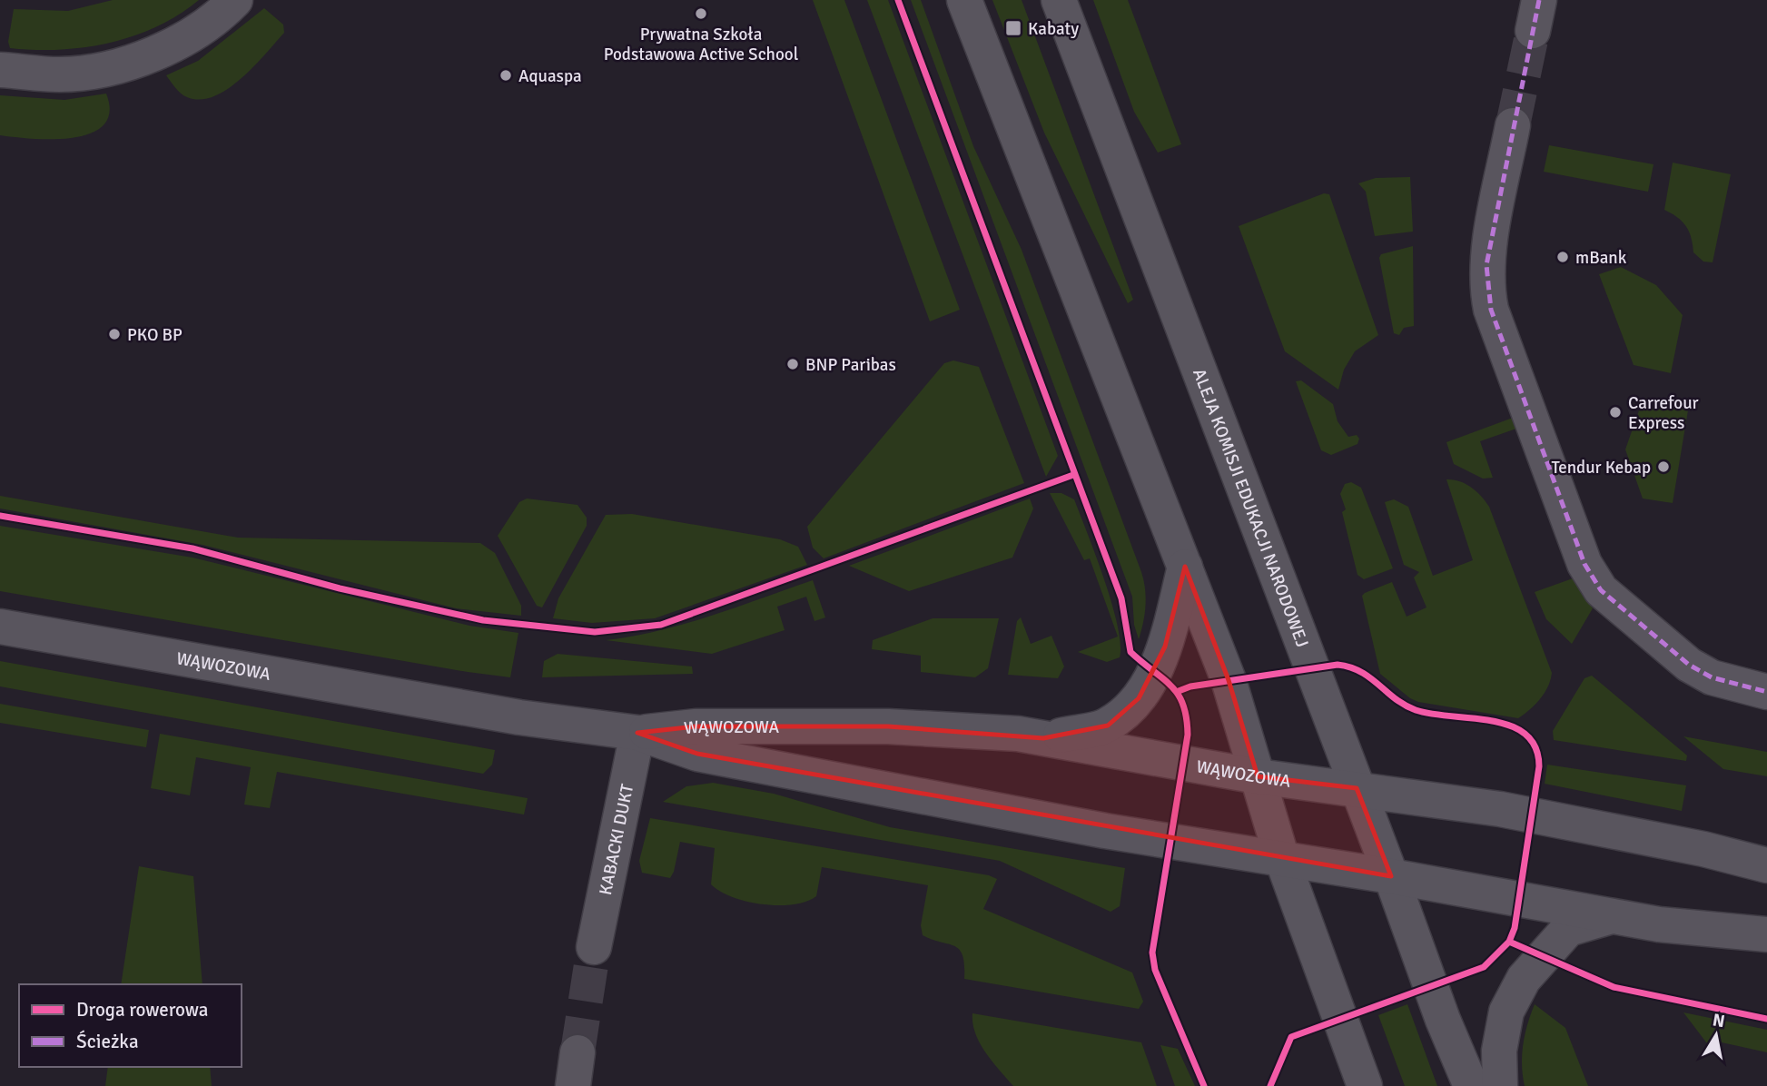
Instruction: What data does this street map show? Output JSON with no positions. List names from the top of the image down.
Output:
{
  "streets": {
    "street": ["ALEJA KOMISJI EDUKACJI NARODOWEJ", "WĄWOZOWA", "KABACKI DUKT"]
  },
  "crossings": [
    ["ALEJA KOMISJI EDUKACJI NARODOWEJ", "WĄWOZOWA"],
    ["WĄWOZOWA", "KABACKI DUKT"]
  ],
  "places": {
    "other": [
      "Prywatna Szkoła Podstawowa Active School",
      "Aquaspa",
      "mBank",
      "PKO BP",
      "BNP Paribas",
      "Carrefour Express",
      "Tendur Kebap"
    ],
    "transit": ["Kabaty"]
  },
  "legend": ["Droga rowerowa", "Ścieżka"],
  "north": "top"
}
